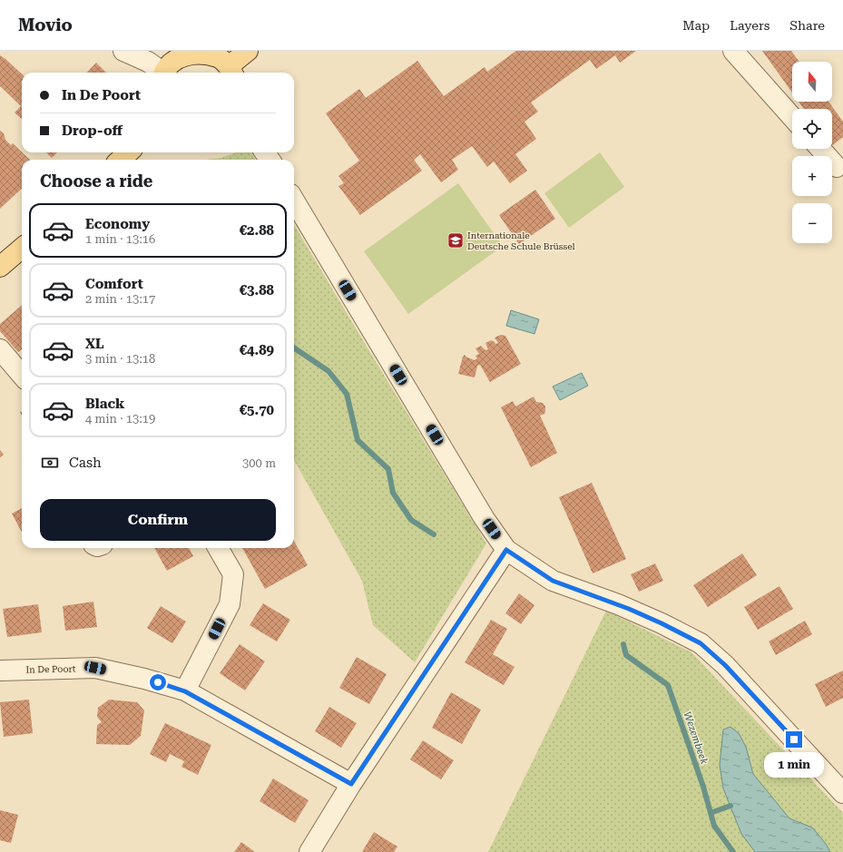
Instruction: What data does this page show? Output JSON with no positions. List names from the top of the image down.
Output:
{
  "streets": {
    "street": ["In De Poort"]
  },
  "water": ["Wezembeek"],
  "places": {
    "school or university": ["Internationale Deutsche Schule Brüssel"]
  },
  "north": "top",
  "page": {
    "header": "Movio",
    "nav": ["Map", "Layers", "Share"],
    "map_buttons": ["+", "−"],
    "banner": ["In De Poort", "Drop-off"],
    "heading": "Choose a ride",
    "list": [
      {
        "name": "Economy",
        "note": "1 min · 13:16",
        "value": "€2.88"
      },
      {
        "name": "Comfort",
        "note": "2 min · 13:17",
        "value": "€3.88"
      },
      {
        "name": "XL",
        "note": "3 min · 13:18",
        "value": "€4.89"
      },
      {
        "name": "Black",
        "note": "4 min · 13:19",
        "value": "€5.70"
      }
    ],
    "pay": ["Cash", "300 m"],
    "buttons": "Confirm",
    "bubble": "1 min"
  }
}
